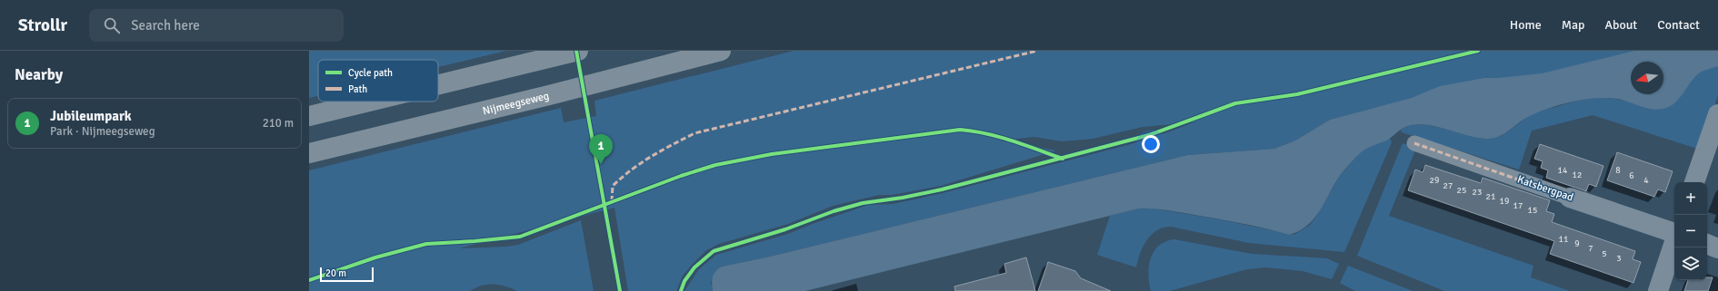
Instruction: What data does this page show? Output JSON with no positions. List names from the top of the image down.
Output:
{
  "streets": {
    "highway": ["Nijmeegseweg"],
    "street": ["Katsbergpad"]
  },
  "house_numbers": [
    "14",
    "8",
    "12",
    "6",
    "29",
    "4",
    "27",
    "25",
    "23",
    "21",
    "19",
    "17",
    "15",
    "11",
    "9",
    "7",
    "5",
    "3"
  ],
  "legend": ["Cycle path", "Path"],
  "scale_bar": "20 m",
  "north": "left",
  "page": {
    "header": "Strollr",
    "search": "Search here",
    "nav": [
      "Home",
      "Map",
      "About",
      "Contact"
    ],
    "heading": "Nearby",
    "list": [
      {
        "mark": "1",
        "name": "Jubileumpark",
        "note": "Park · Nijmeegseweg",
        "value": "210 m"
      }
    ],
    "pins": "1",
    "map_buttons": ["+", "−"],
    "scale": "20 m"
  }
}
